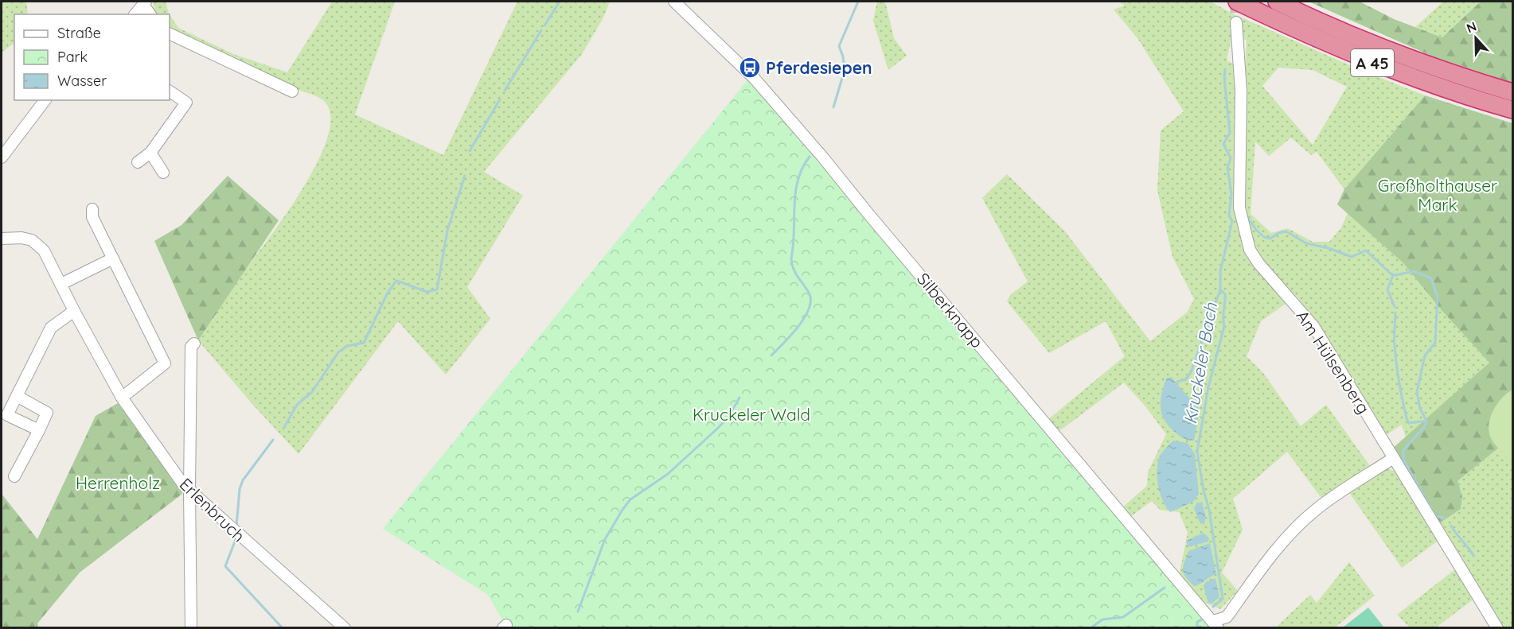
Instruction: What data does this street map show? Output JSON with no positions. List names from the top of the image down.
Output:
{
  "streets": {
    "highway": ["A 45"],
    "street": ["Silberknapp", "Am Hülsenberg", "Erlenbruch"]
  },
  "water": ["Kruckeler Bach"],
  "parks": ["Großholthauser Mark", "Kruckeler Wald", "Herrenholz"],
  "places": {
    "bus stop": ["Pferdesiepen"]
  },
  "legend": ["Straße", "Park", "Wasser"],
  "north": "top"
}
